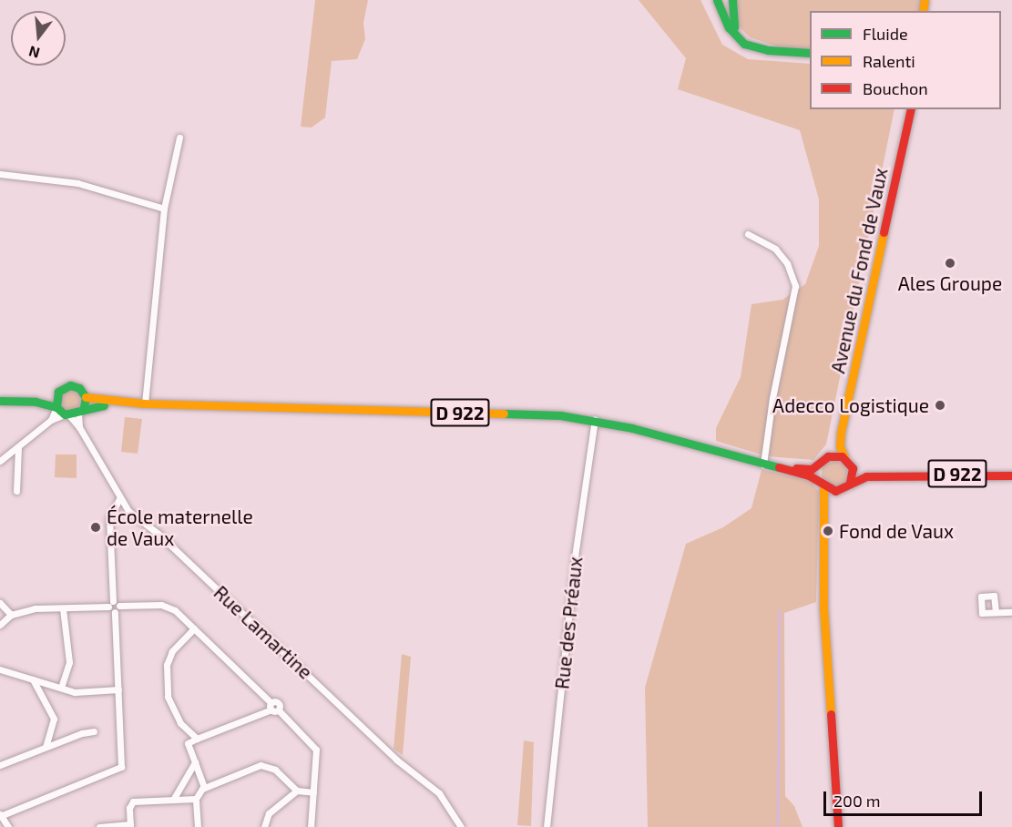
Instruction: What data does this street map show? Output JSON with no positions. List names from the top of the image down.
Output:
{
  "streets": {
    "main road": ["Avenue du Fond de Vaux", "D 922"],
    "street": ["Rue des Préaux", "Rue Lamartine"]
  },
  "crossings": [
    ["Avenue du Fond de Vaux", "D 922"],
    ["D 922", "Rue des Préaux"],
    ["D 922", "Rue Lamartine"]
  ],
  "places": [
    "Ales Groupe",
    "Adecco Logistique",
    "École maternelle de Vaux",
    "Fond de Vaux"
  ],
  "legend": ["Fluide", "Ralenti", "Bouchon"],
  "scale_bar": "200 m",
  "north": "bottom"
}
